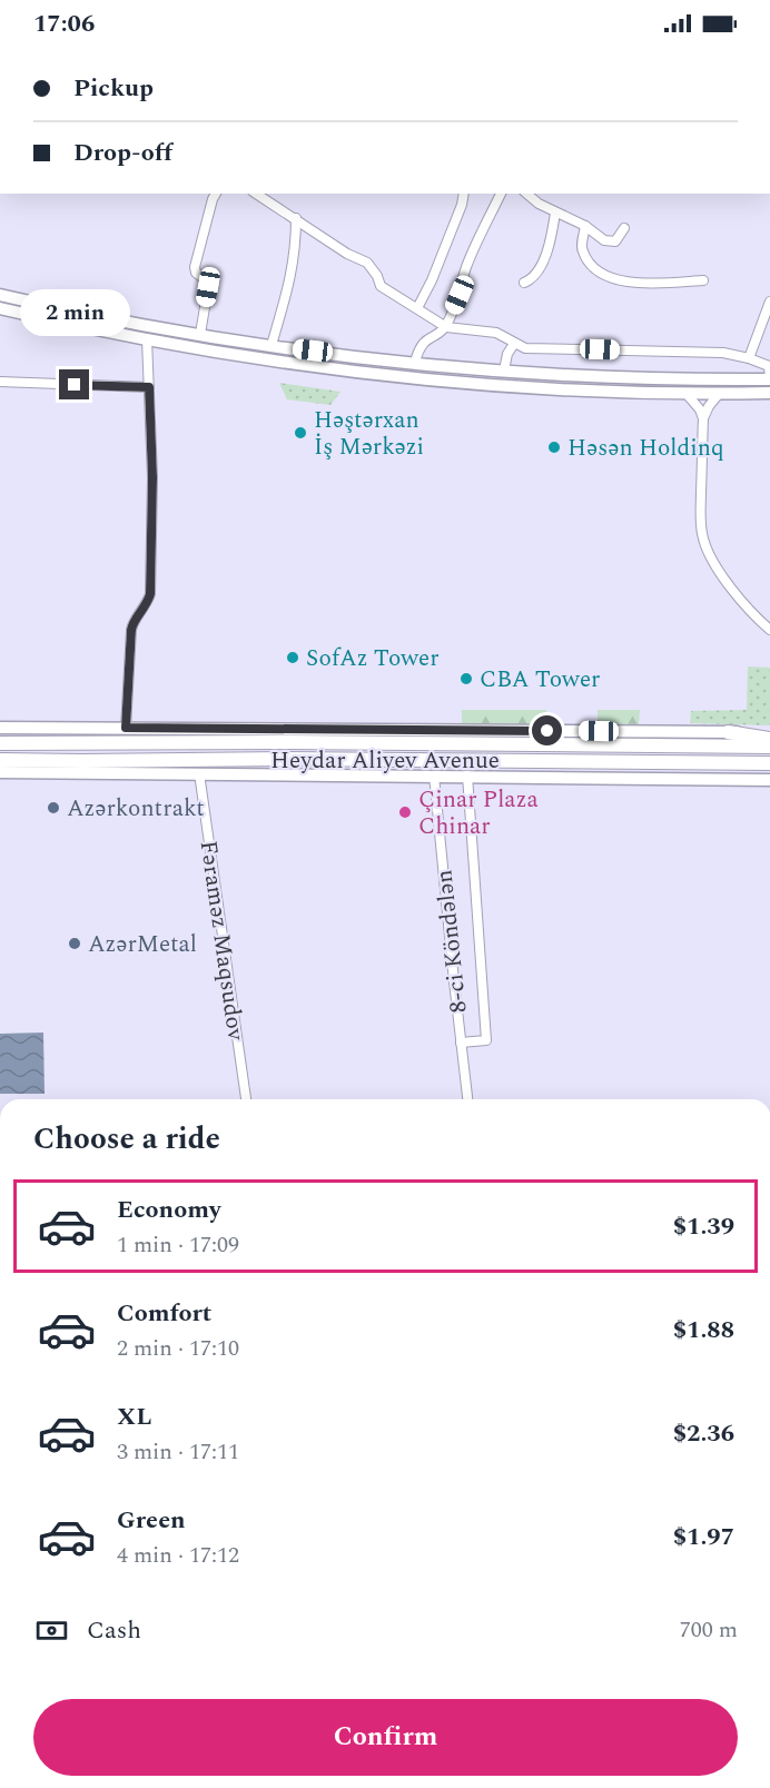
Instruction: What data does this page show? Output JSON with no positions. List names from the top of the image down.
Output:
{
  "streets": {
    "highway": ["Heydar Aliyev Avenue"],
    "street": ["Fəraməz Maqsudov", "8-ci Köndələn"]
  },
  "places": [
    "Həştərxan İş Mərkəzi",
    "Həsən Holdinq",
    "SofAz Tower",
    "CBA Tower",
    "Azərkontrakt",
    "Çinar Plaza Chinar",
    "AzərMetal"
  ],
  "page": {
    "status": "17:06",
    "banner": ["Pickup", "Drop-off"],
    "bubble": "2 min",
    "heading": "Choose a ride",
    "list": [
      {
        "name": "Economy",
        "note": "1 min · 17:09",
        "value": "$1.39"
      },
      {
        "name": "Comfort",
        "note": "2 min · 17:10",
        "value": "$1.88"
      },
      {
        "name": "XL",
        "note": "3 min · 17:11",
        "value": "$2.36"
      },
      {
        "name": "Green",
        "note": "4 min · 17:12",
        "value": "$1.97"
      }
    ],
    "pay": ["Cash", "700 m"],
    "buttons": "Confirm"
  }
}
